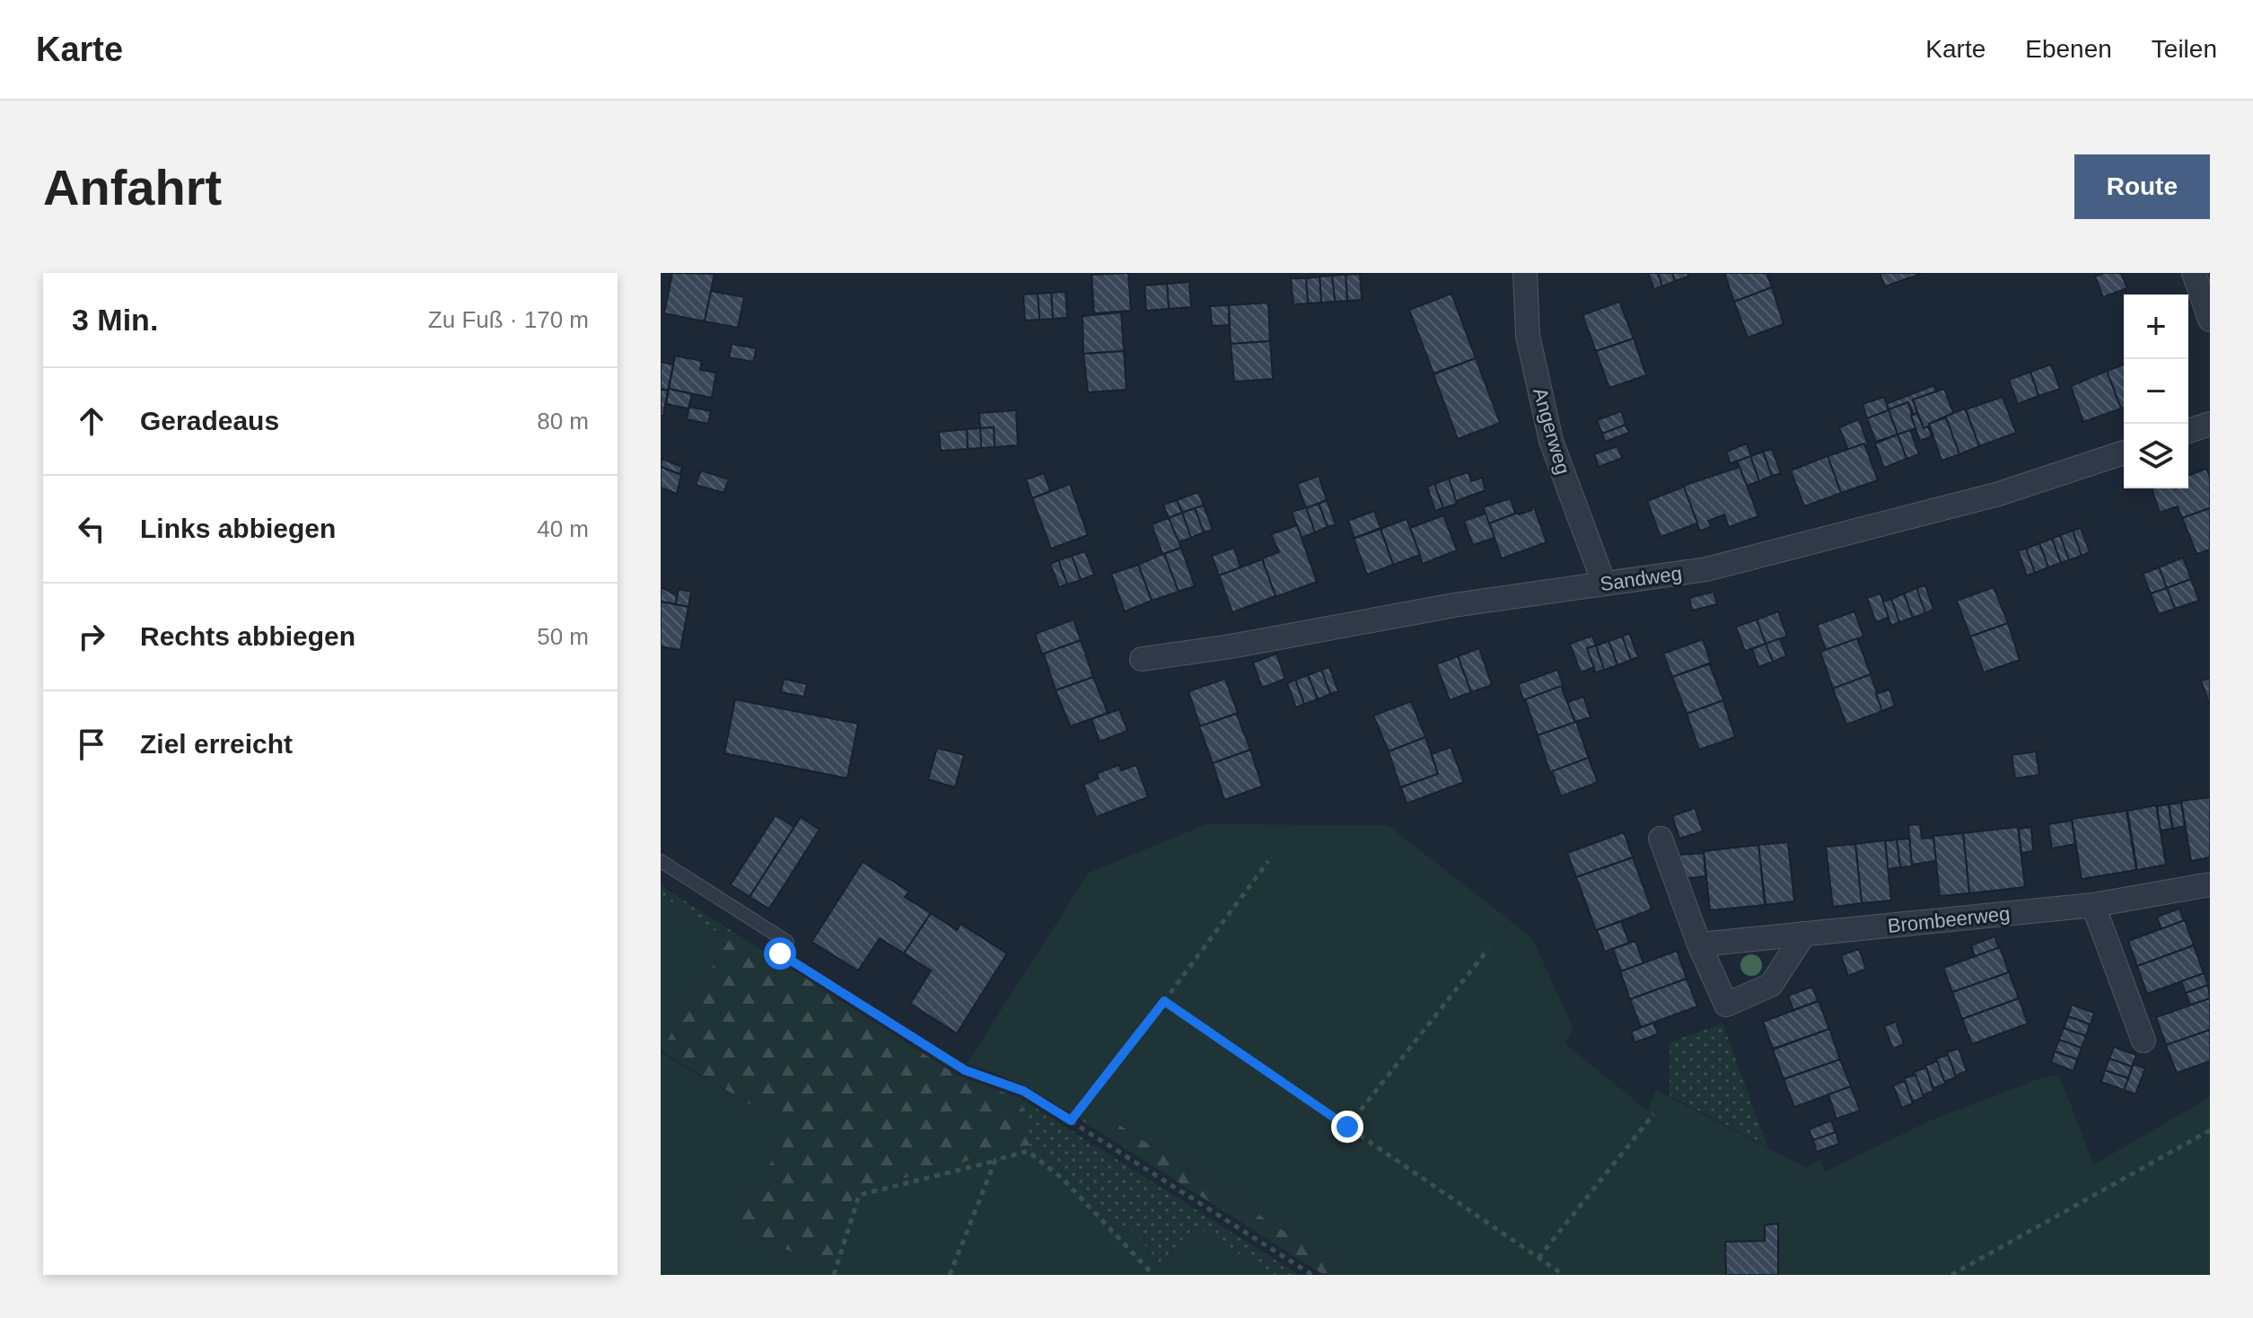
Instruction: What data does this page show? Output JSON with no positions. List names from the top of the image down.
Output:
{
  "streets": {
    "street": ["Angerweg", "Sandweg", "Brombeerweg"]
  },
  "crossings": [
    ["Angerweg", "Sandweg"]
  ],
  "page": {
    "header": "Karte",
    "nav": ["Karte", "Ebenen", "Teilen"],
    "buttons": "Route",
    "title": "Anfahrt",
    "heading": ["3 Min.", "Zu Fuß · 170 m"],
    "map_buttons": ["+", "−"],
    "list": [
      ["Geradeaus", "80 m"],
      ["Links abbiegen", "40 m"],
      ["Rechts abbiegen", "50 m"],
      "Ziel erreicht"
    ]
  }
}
